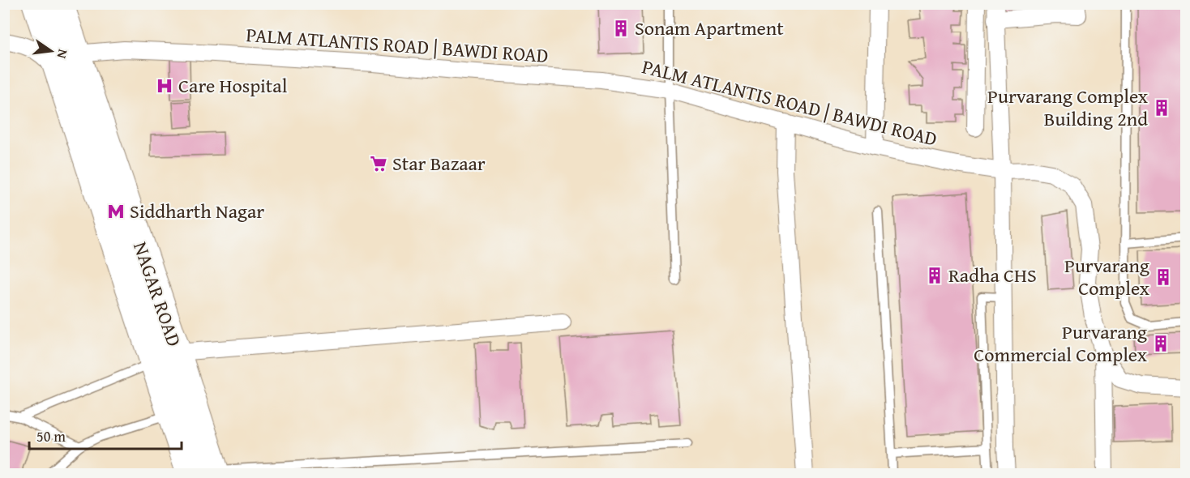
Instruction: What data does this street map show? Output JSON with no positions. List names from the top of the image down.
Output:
{
  "streets": {
    "highway": ["NAGAR ROAD"],
    "street": ["PALM ATLANTIS ROAD | BAWDI ROAD"]
  },
  "crossings": [
    ["PALM ATLANTIS ROAD | BAWDI ROAD", "NAGAR ROAD"]
  ],
  "places": {
    "building": [
      "Sonam Apartment",
      "Purvarang Complex Building 2nd",
      "Radha CHS",
      "Purvarang Complex",
      "Purvarang Commercial Complex"
    ],
    "hospital": ["Care Hospital"],
    "supermarket": ["Star Bazaar"],
    "metro station": ["Siddharth Nagar"]
  },
  "scale_bar": "50 m",
  "north": "right"
}
